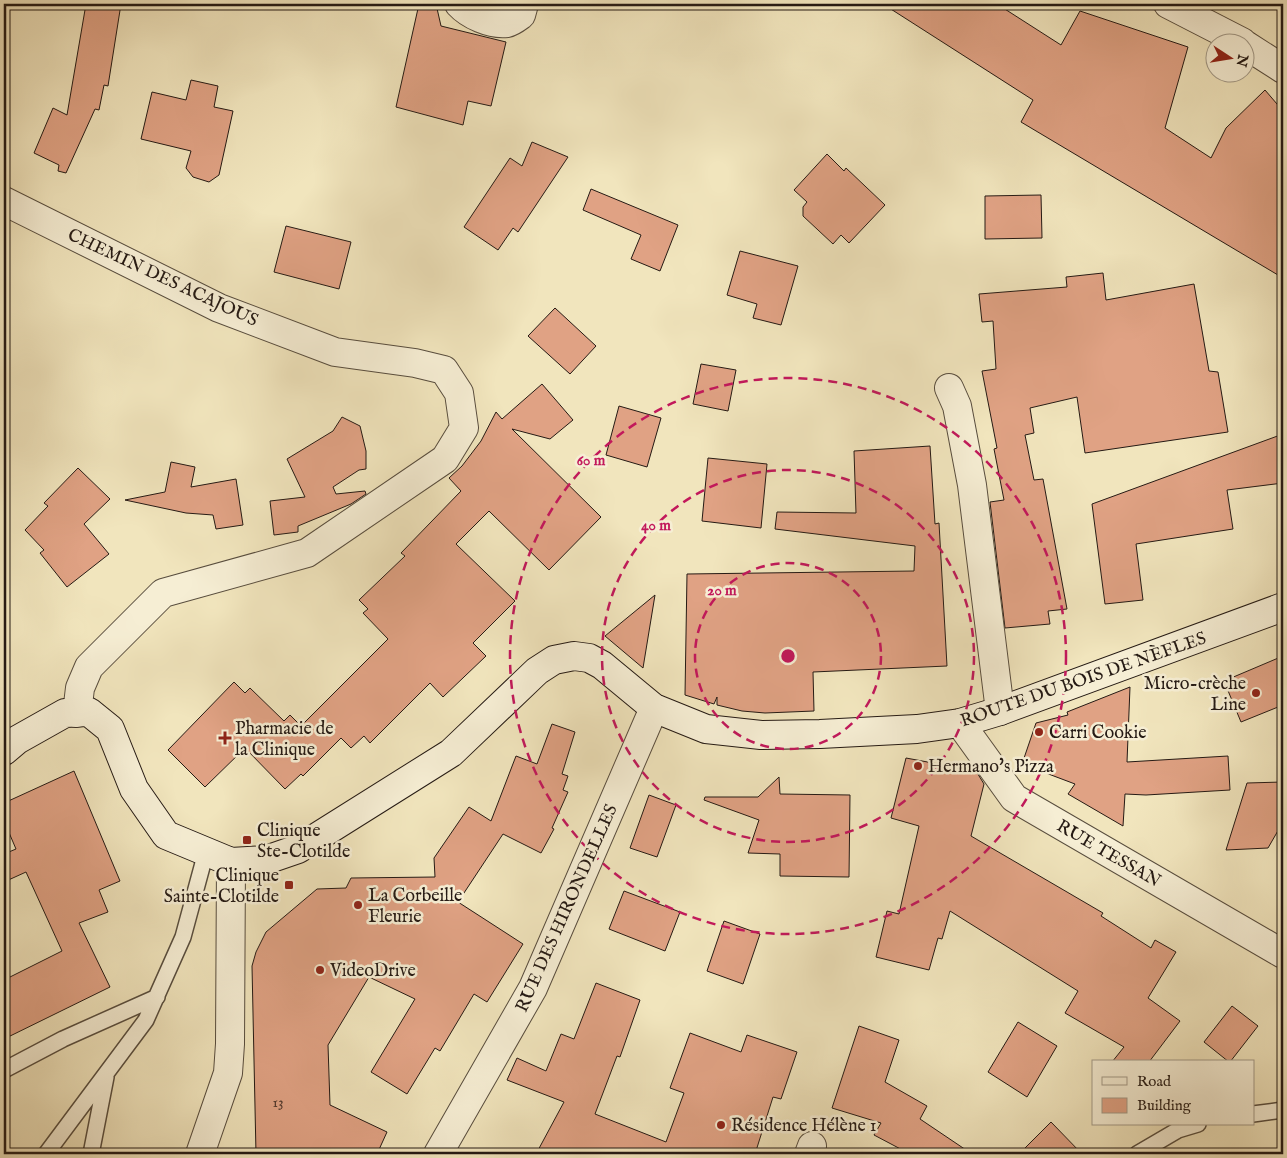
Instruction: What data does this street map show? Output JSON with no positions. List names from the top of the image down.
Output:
{
  "streets": {
    "street": [
      "CHEMIN DES ACAJOUS",
      "ROUTE DU BOIS DE NÈFLES",
      "RUE TESSAN",
      "RUE DES HIRONDELLES"
    ]
  },
  "crossings": [
    ["CHEMIN DES ACAJOUS", "ROUTE DU BOIS DE NÈFLES"],
    ["ROUTE DU BOIS DE NÈFLES", "RUE TESSAN"],
    ["ROUTE DU BOIS DE NÈFLES", "RUE DES HIRONDELLES"]
  ],
  "places": {
    "other": [
      "Micro-crèche Line",
      "Carri Cookie",
      "Hermano's Pizza",
      "La Corbeille Fleurie",
      "VideoDrive",
      "Résidence Hélène 1"
    ],
    "health": ["Pharmacie de la Clinique"],
    "transit": ["Clinique Ste-Clotilde", "Clinique Sainte-Clotilde"]
  },
  "house_numbers": ["13"],
  "legend": ["Road", "Building"],
  "north": "right",
  "rings": ["60 m", "40 m", "20 m"]
}
